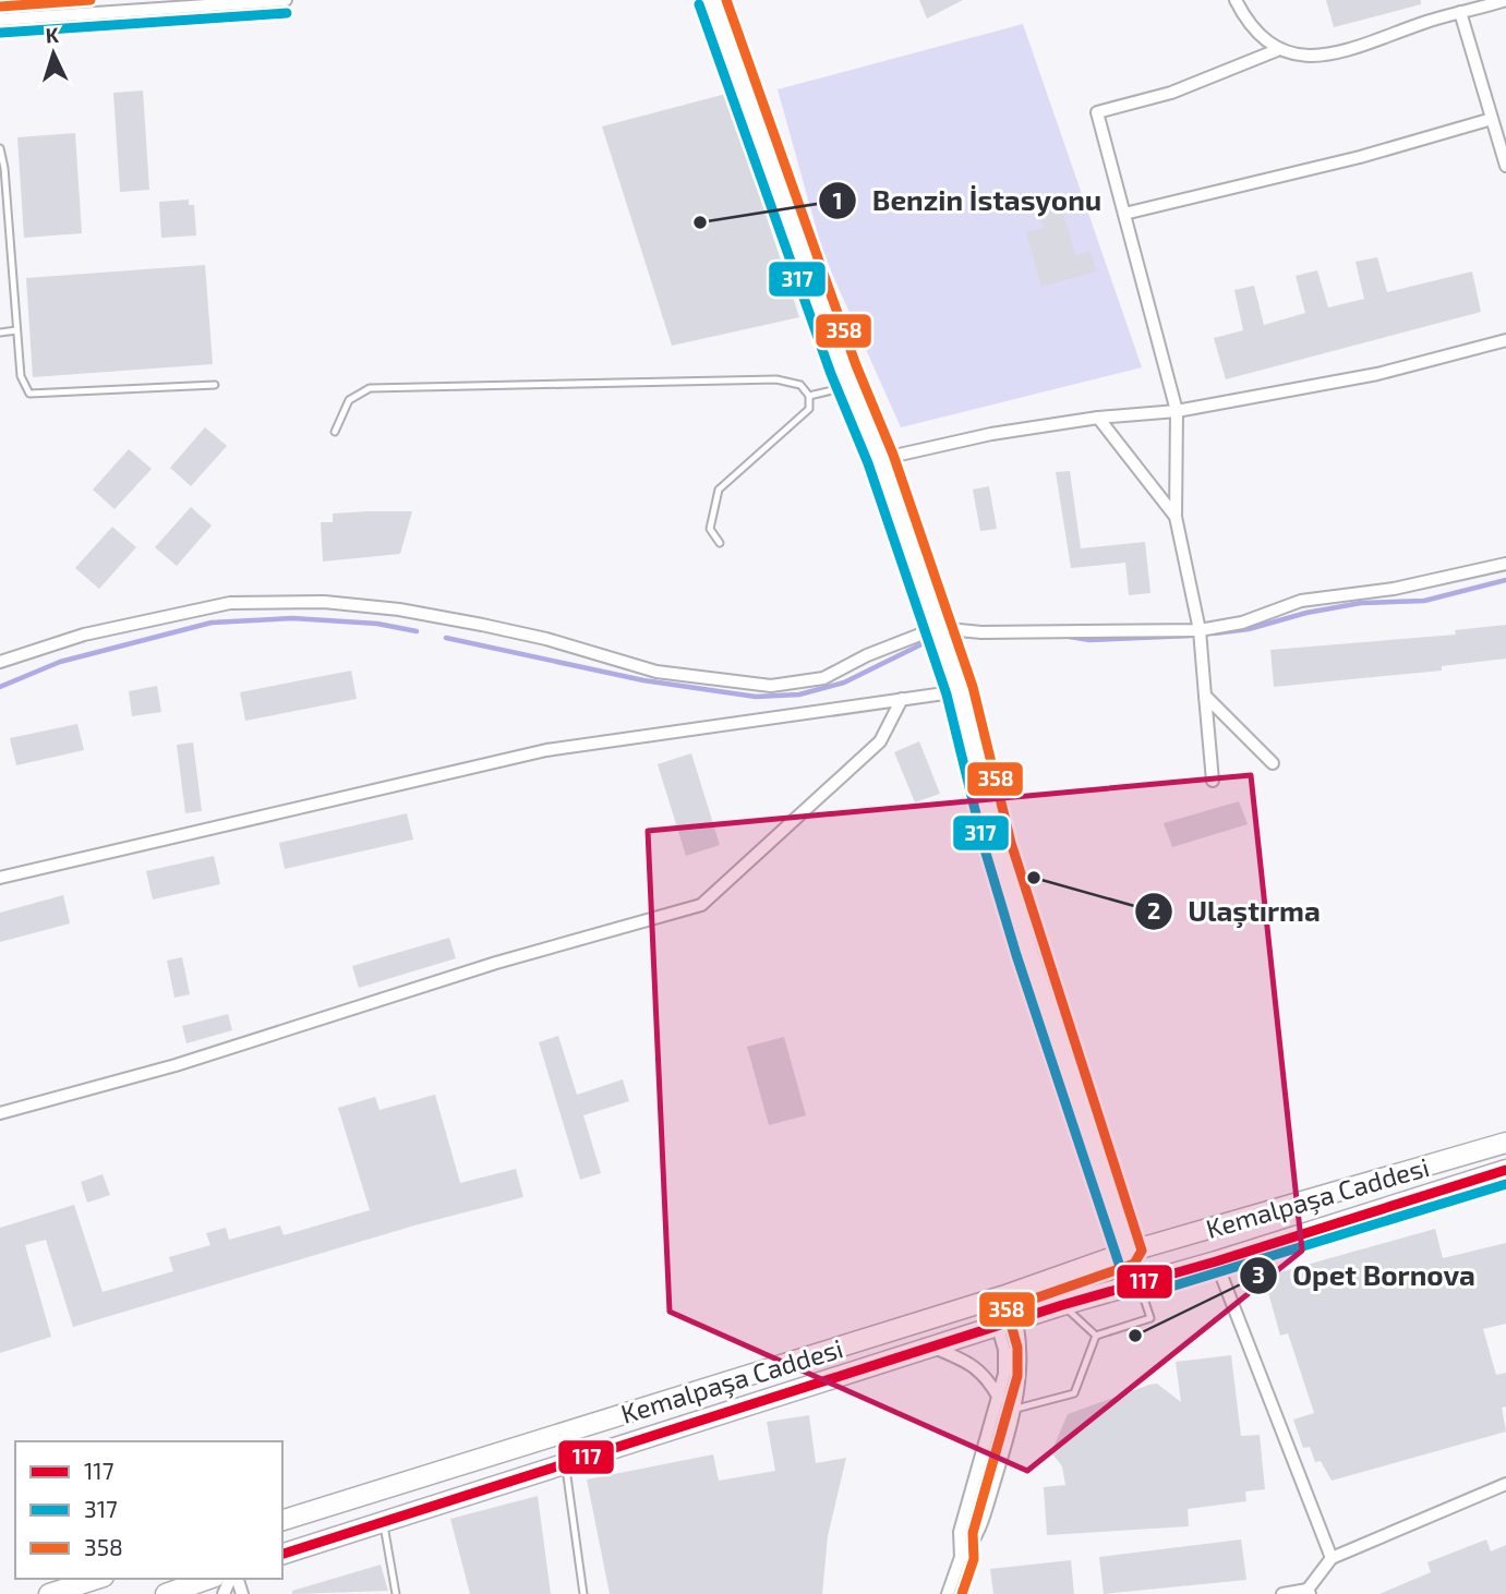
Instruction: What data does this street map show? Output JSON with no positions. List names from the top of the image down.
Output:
{
  "streets": {
    "main road": ["Kemalpaşa Caddesi"]
  },
  "places": ["Benzin İstasyonu", "Ulaştırma", "Opet Bornova"],
  "lines": ["transit line 358", "transit line 317", "transit line 117"],
  "legend": ["117", "317", "358"],
  "north": "top"
}
